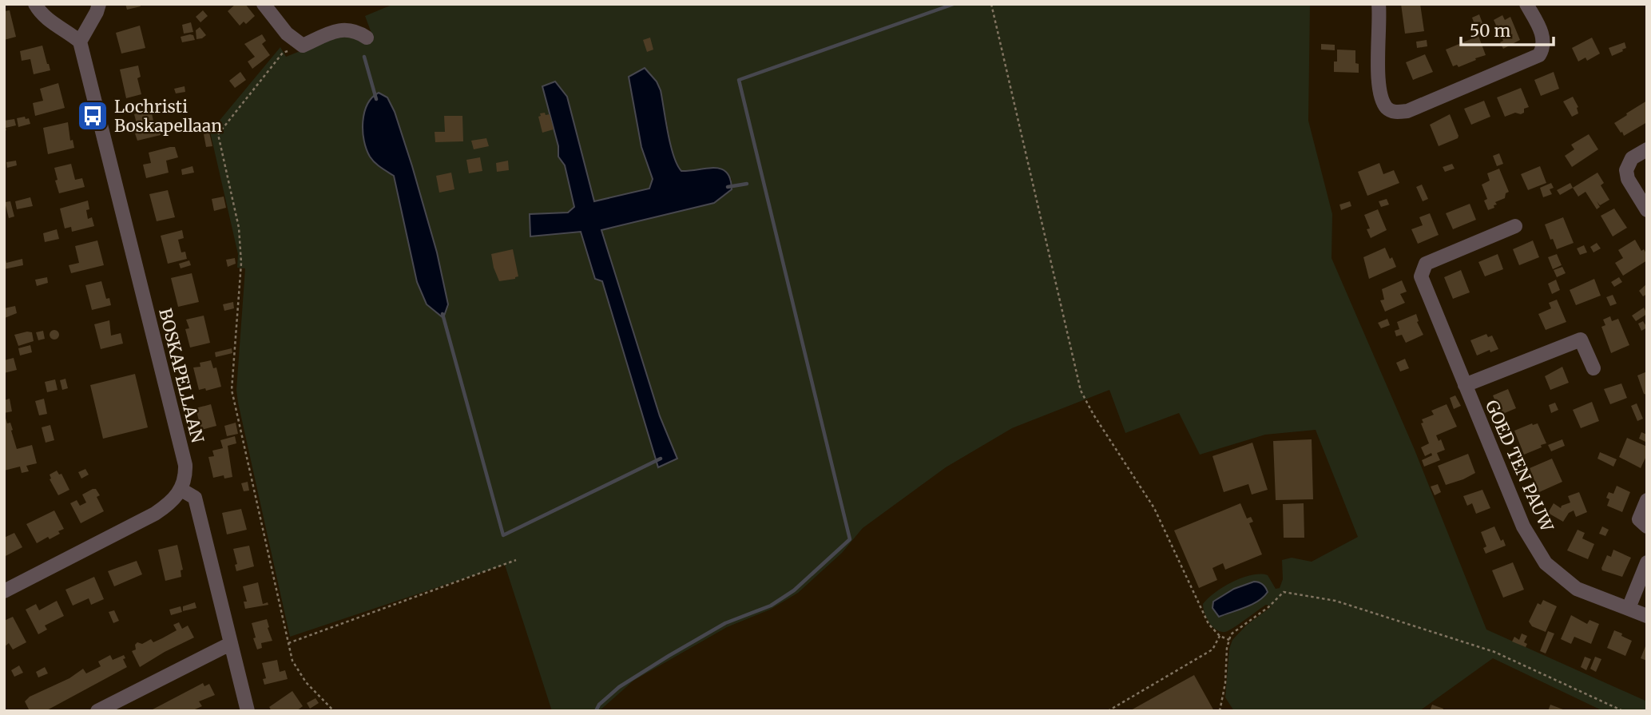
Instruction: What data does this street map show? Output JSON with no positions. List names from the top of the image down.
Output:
{
  "streets": {
    "street": ["BOSKAPELLAAN", "GOED TEN PAUW"]
  },
  "places": {
    "bus stop": ["Lochristi Boskapellaan"]
  },
  "scale_bar": "50 m"
}
